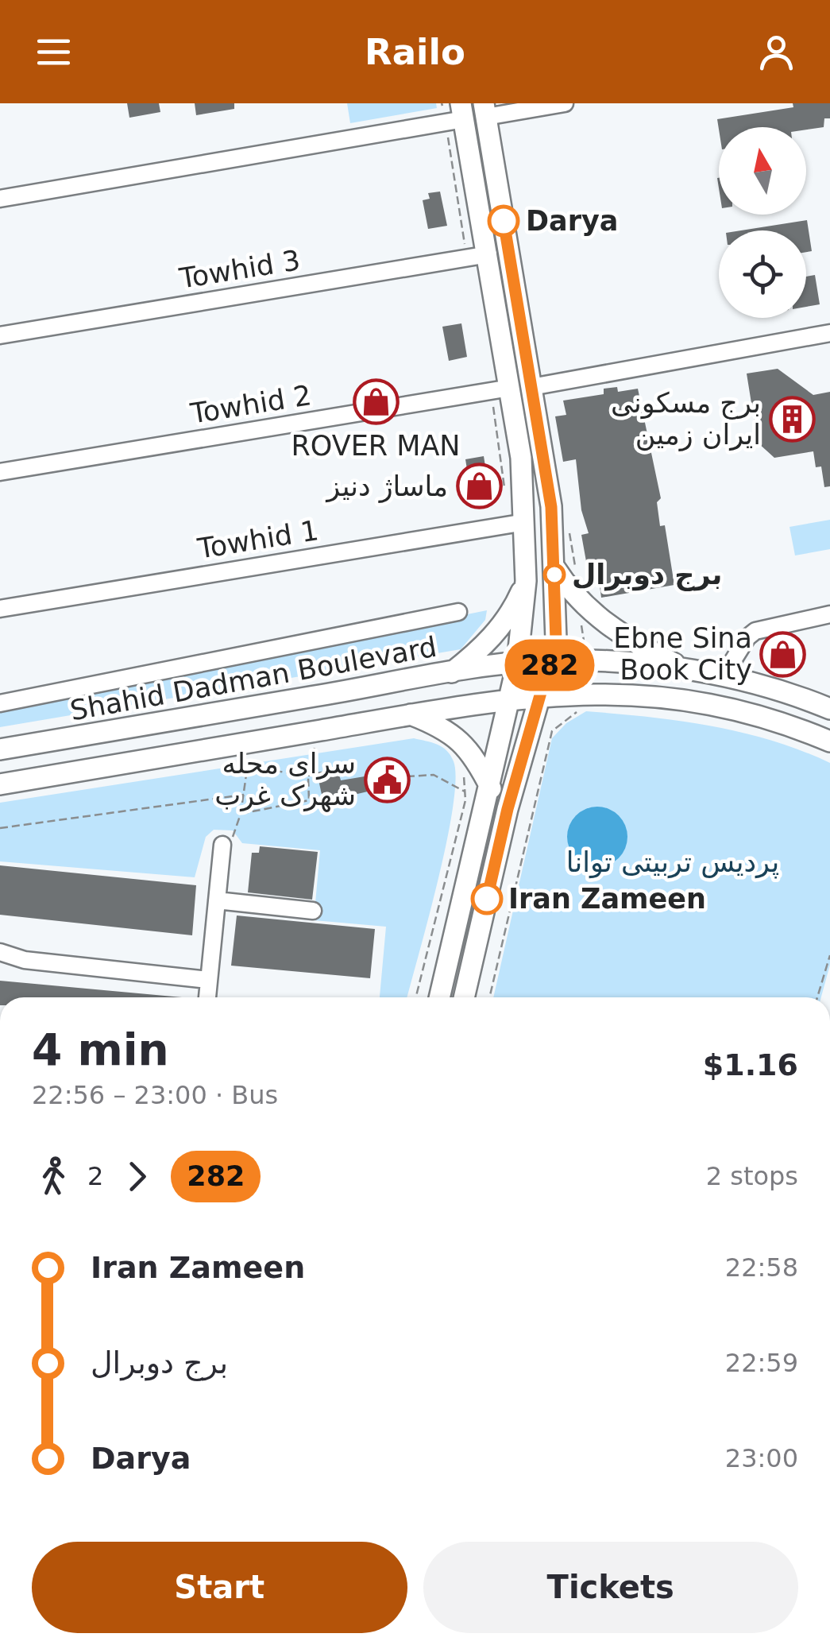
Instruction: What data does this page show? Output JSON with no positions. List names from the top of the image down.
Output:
{
  "streets": {
    "main road": ["Shahid Dadman Boulevard"],
    "street": ["Towhid 3", "Towhid 2", "Towhid 1"]
  },
  "parks": ["پردیس تربیتی توانا"],
  "places": {
    "other": ["Darya", "برج دوبرال", "Iran Zameen"],
    "shop": ["ROVER MAN", "ماساژ دنیز", "Ebne Sina Book City"],
    "building": ["برج مسکونی ایران زمین"],
    "public building": ["سرای محله شهرک غرب"]
  },
  "lines": ["bus line 282"],
  "north": "top",
  "page": {
    "header": "Railo",
    "on_map": "282",
    "heading": ["4 min", "22:56 – 23:00 · Bus", "$1.16"],
    "legs": ["2", "282", "2 stops"],
    "list": [
      {
        "name": "Iran Zameen",
        "value": "22:58"
      },
      {
        "name": "برج دوبرال",
        "value": "22:59"
      },
      {
        "name": "Darya",
        "value": "23:00"
      }
    ],
    "buttons": ["Start", "Tickets"]
  }
}
